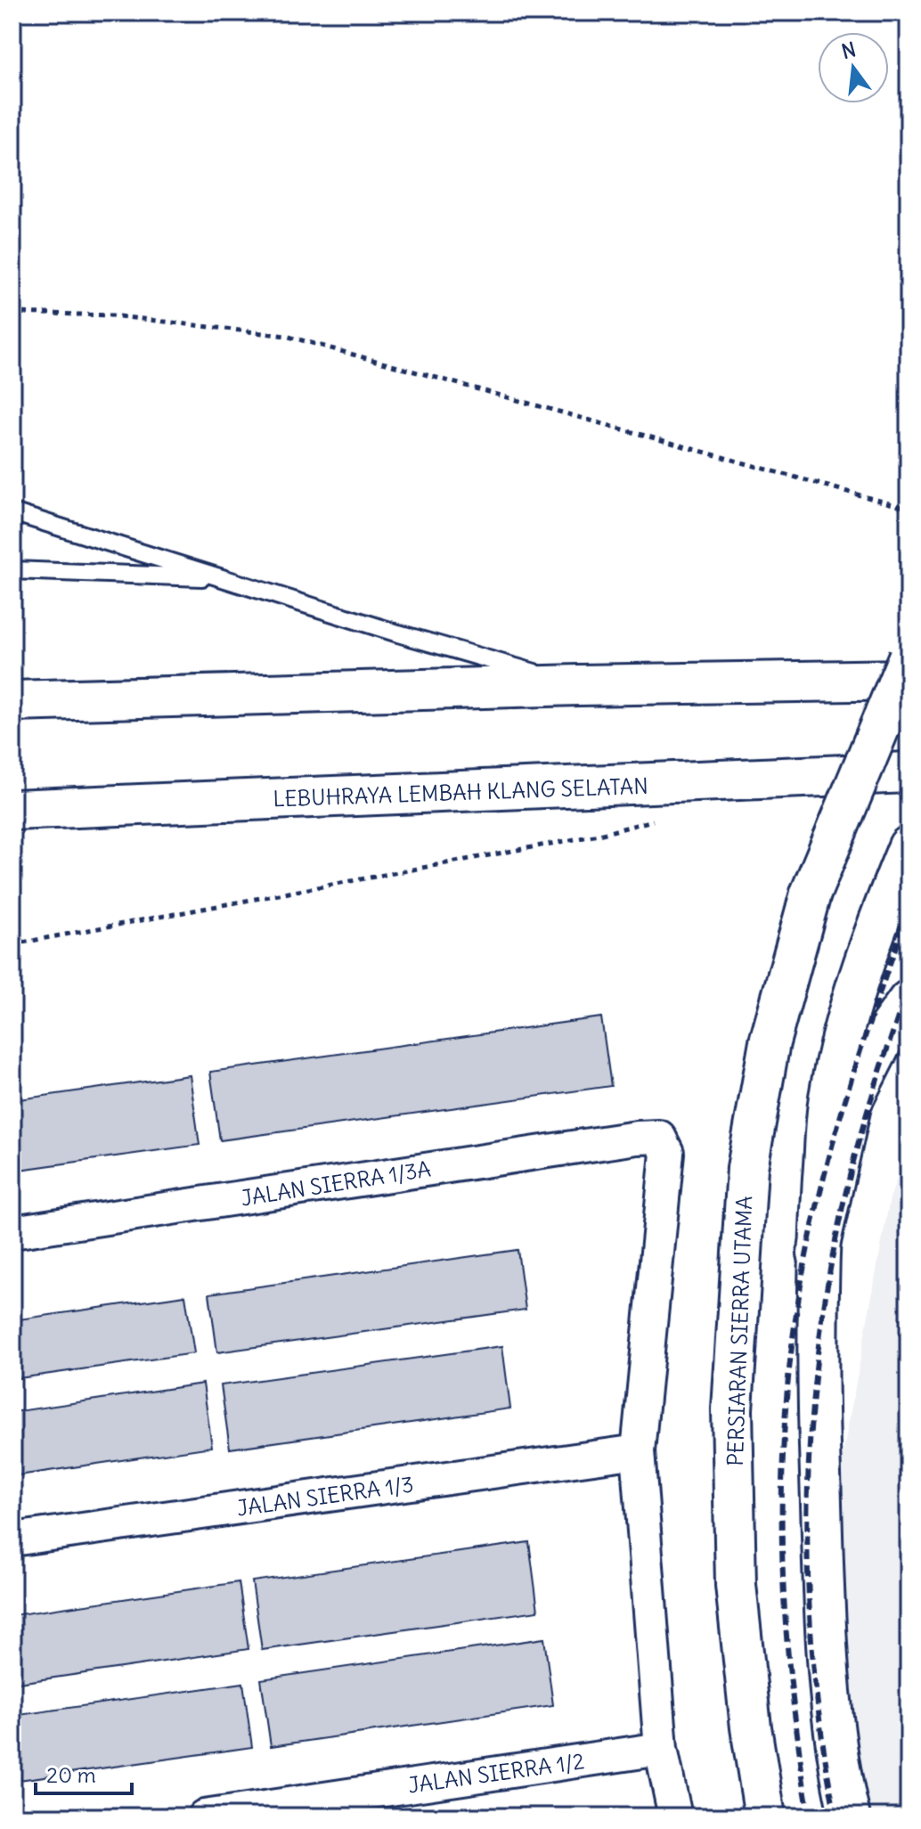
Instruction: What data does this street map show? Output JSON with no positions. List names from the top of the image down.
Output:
{
  "streets": {
    "main road": ["LEBUHRAYA LEMBAH KLANG SELATAN", "PERSIARAN SIERRA UTAMA"],
    "street": ["JALAN SIERRA 1/3A", "JALAN SIERRA 1/3", "JALAN SIERRA 1/2"]
  },
  "crossings": [
    ["JALAN SIERRA 1/3A", "JALAN SIERRA 1/3"]
  ],
  "scale_bar": "20 m",
  "north": "top"
}
